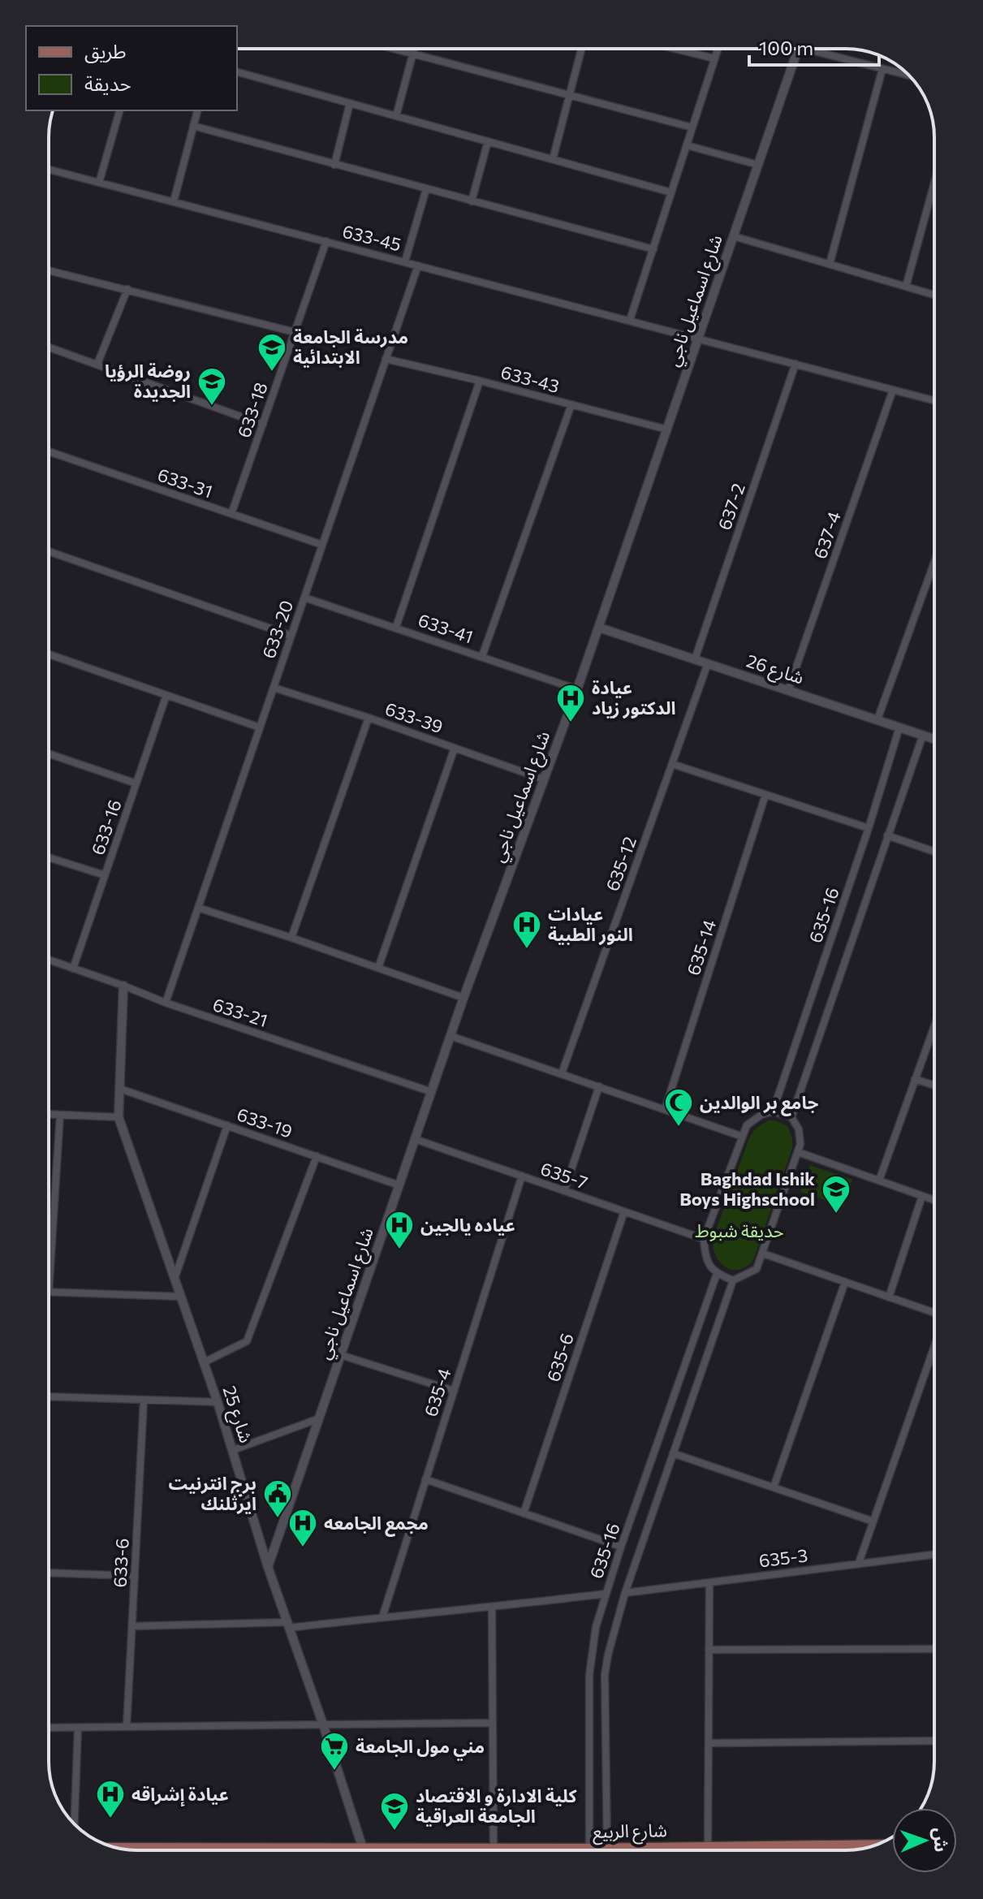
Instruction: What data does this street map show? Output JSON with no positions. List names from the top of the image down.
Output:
{
  "streets": {
    "main road": ["شارع الربيع"],
    "street": [
      "633-45",
      "شارع اسماعيل ناجي",
      "633-43",
      "633-18",
      "633-31",
      "637-2",
      "637-4",
      "633-41",
      "633-20",
      "شارع 26",
      "633-39",
      "633-16",
      "635-12",
      "635-16",
      "635-14",
      "633-21",
      "633-19",
      "635-7",
      "635-6",
      "635-4",
      "شارع 25",
      "635-3",
      "633-6"
    ]
  },
  "crossings": [
    ["633-45", "شارع اسماعيل ناجي"],
    ["633-45", "633-18"],
    ["633-45", "637-2"],
    ["633-45", "637-4"],
    ["633-45", "633-20"],
    ["شارع اسماعيل ناجي", "633-43"],
    ["شارع اسماعيل ناجي", "633-41"],
    ["شارع اسماعيل ناجي", "شارع 26"],
    ["شارع اسماعيل ناجي", "633-39"],
    ["شارع اسماعيل ناجي", "633-21"],
    ["شارع اسماعيل ناجي", "633-19"],
    ["شارع اسماعيل ناجي", "635-7"],
    ["شارع اسماعيل ناجي", "شارع 25"],
    ["633-43", "633-20"],
    ["633-18", "633-31"],
    ["633-31", "633-20"],
    ["637-2", "شارع 26"],
    ["637-4", "شارع 26"],
    ["633-41", "633-20"],
    ["633-20", "633-39"],
    ["633-20", "633-21"],
    ["شارع 26", "635-12"],
    ["شارع 26", "635-16"],
    ["633-16", "633-21"],
    ["635-16", "635-3"],
    ["635-16", "شارع الربيع"],
    ["633-21", "شارع 25"],
    ["633-19", "شارع 25"],
    ["635-7", "635-6"],
    ["635-7", "635-4"],
    ["شارع 25", "شارع الربيع"]
  ],
  "parks": ["حديقة شبوط"],
  "places": {
    "school or university": [
      "مدرسة الجامعة الابتدائية",
      "روضة الرؤيا الجديدة",
      "Baghdad Ishik Boys Highschool",
      "كلية الادارة و الاقتصاد الجامعة العراقية"
    ],
    "hospital": [
      "عيادة الدكتور زياد",
      "عيادات النور الطبية",
      "عياده يالجين",
      "مجمع الجامعه",
      "عيادة إشراقه"
    ],
    "mosque": ["جامع بر الوالدين"],
    "public building": ["برج انترنيت ايرثلنك"],
    "supermarket": ["مني مول الجامعة"]
  },
  "legend": ["طريق", "حديقة"],
  "scale_bar": "100 m",
  "north": "right"
}
